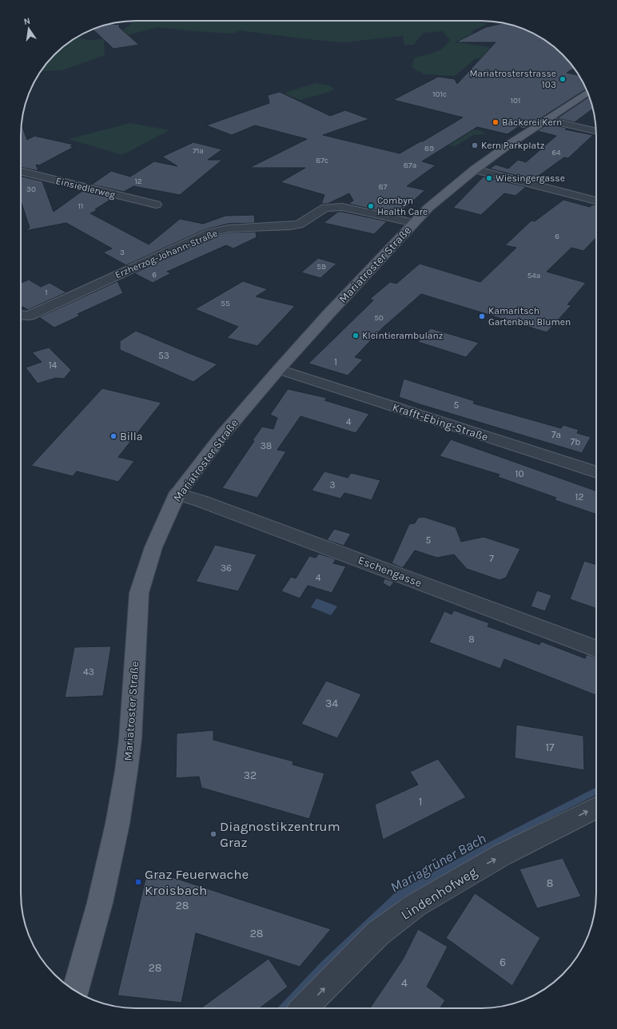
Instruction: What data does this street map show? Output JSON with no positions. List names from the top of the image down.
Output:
{
  "streets": {
    "main road": ["Mariatroster Straße"],
    "street": [
      "Einsiedlerweg",
      "Erzherzog-Johann-Straße",
      "Krafft-Ebing-Straße",
      "Eschengasse",
      "Lindenhofweg"
    ]
  },
  "crossings": [
    ["Erzherzog-Johann-Straße", "Mariatroster Straße"],
    ["Mariatroster Straße", "Krafft-Ebing-Straße"],
    ["Mariatroster Straße", "Eschengasse"]
  ],
  "one_way": ["Lindenhofweg"],
  "water": ["Mariagrüner Bach"],
  "places": {
    "other": [
      "Mariatrosterstrasse 103",
      "Bäckerei Kern",
      "Kern Parkplatz",
      "Wiesingergasse",
      "Combyn Health Care",
      "Kamaritsch Gartenbau Blumen",
      "Kleintierambulanz",
      "Billa",
      "Diagnostikzentrum Graz"
    ],
    "transit": ["Graz Feuerwache Kroisbach"]
  },
  "house_numbers": [
    "101c",
    "101",
    "89",
    "71a",
    "64",
    "87c",
    "87a",
    "12",
    "87",
    "30",
    "11",
    "6",
    "3",
    "59",
    "6",
    "54a",
    "1",
    "55",
    "50",
    "53",
    "1",
    "14",
    "5",
    "4",
    "7a",
    "7b",
    "38",
    "10",
    "3",
    "12",
    "5",
    "7",
    "36",
    "4",
    "8",
    "43",
    "34",
    "17",
    "32",
    "1",
    "8",
    "28",
    "28",
    "6",
    "28",
    "4"
  ],
  "north": "top"
}
